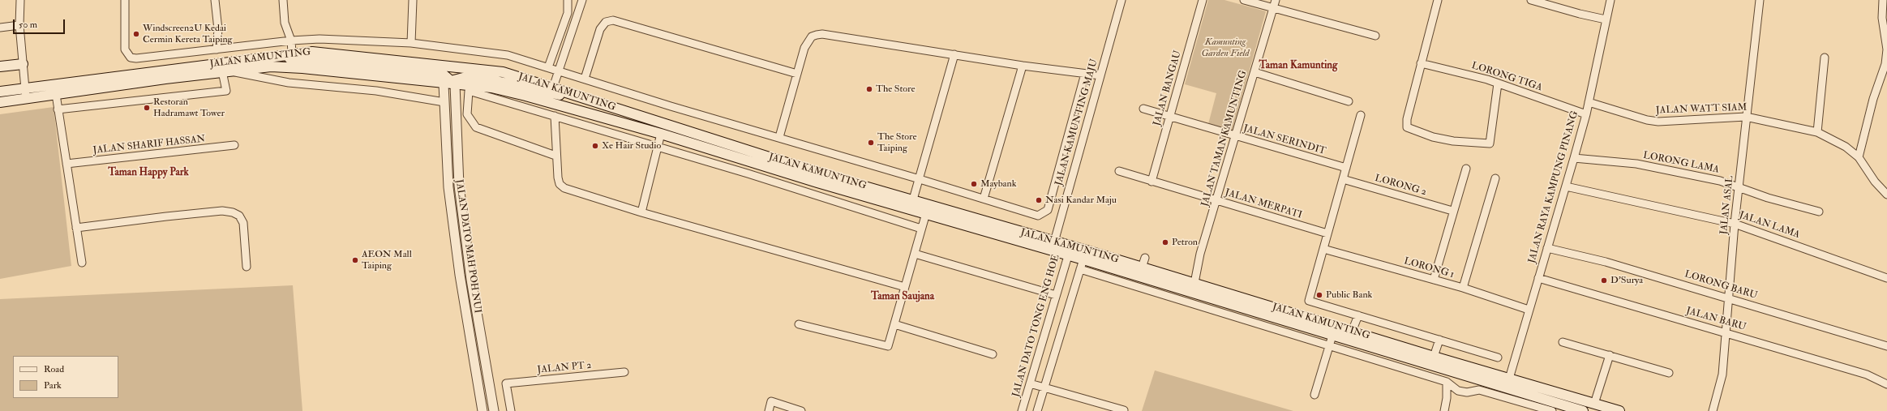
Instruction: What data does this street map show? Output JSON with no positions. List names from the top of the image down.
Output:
{
  "streets": {
    "main road": ["JALAN KAMUNTING"],
    "street": [
      "LORONG TIGA",
      "JALAN BANGAU",
      "JALAN WATT SIAM",
      "JALAN KAMUNTING MAJU",
      "JALAN TAMAN KAMUNTING",
      "JALAN SERINDIT",
      "JALAN SHARIF HASSAN",
      "LORONG LAMA",
      "LORONG 2",
      "JALAN RAYA KAMPUNG PINANG",
      "JALAN MERPATI",
      "JALAN ASAL",
      "JALAN LAMA",
      "JALAN DATO MAH POH NUI",
      "LORONG 1",
      "LORONG BARU",
      "JALAN BARU",
      "JALAN DATO TONG ENG HOE",
      "JALAN PT 2"
    ]
  },
  "crossings": [
    ["JALAN KAMUNTING", "JALAN KAMUNTING MAJU"],
    ["JALAN KAMUNTING", "JALAN TAMAN KAMUNTING"],
    ["JALAN KAMUNTING", "JALAN RAYA KAMPUNG PINANG"],
    ["JALAN KAMUNTING", "JALAN DATO MAH POH NUI"],
    ["JALAN KAMUNTING", "JALAN DATO TONG ENG HOE"],
    ["LORONG TIGA", "JALAN RAYA KAMPUNG PINANG"],
    ["JALAN BANGAU", "JALAN SERINDIT"],
    ["JALAN BANGAU", "JALAN MERPATI"],
    ["JALAN WATT SIAM", "JALAN RAYA KAMPUNG PINANG"],
    ["JALAN WATT SIAM", "JALAN ASAL"],
    ["JALAN TAMAN KAMUNTING", "JALAN SERINDIT"],
    ["JALAN TAMAN KAMUNTING", "JALAN MERPATI"],
    ["LORONG LAMA", "JALAN RAYA KAMPUNG PINANG"],
    ["LORONG LAMA", "JALAN ASAL"],
    ["JALAN RAYA KAMPUNG PINANG", "JALAN LAMA"],
    ["JALAN RAYA KAMPUNG PINANG", "LORONG 1"],
    ["JALAN RAYA KAMPUNG PINANG", "LORONG BARU"],
    ["JALAN RAYA KAMPUNG PINANG", "JALAN BARU"],
    ["JALAN ASAL", "JALAN LAMA"],
    ["JALAN ASAL", "LORONG BARU"],
    ["JALAN ASAL", "JALAN BARU"]
  ],
  "districts": ["Taman Kamunting", "Taman Happy Park", "Taman Saujana"],
  "parks": ["Kamunting Garden Field"],
  "places": [
    "Windscreen2U Kedai Cermin Kereta Taiping",
    "The Store",
    "Restoran Hadramawt Tower",
    "The Store Taiping",
    "Xe Hair Studio",
    "Maybank",
    "Nasi Kandar Maju",
    "Petron",
    "AEON Mall Taiping",
    "D'Surya",
    "Public Bank"
  ],
  "legend": ["Road", "Park"],
  "scale_bar": "50 m"
}
